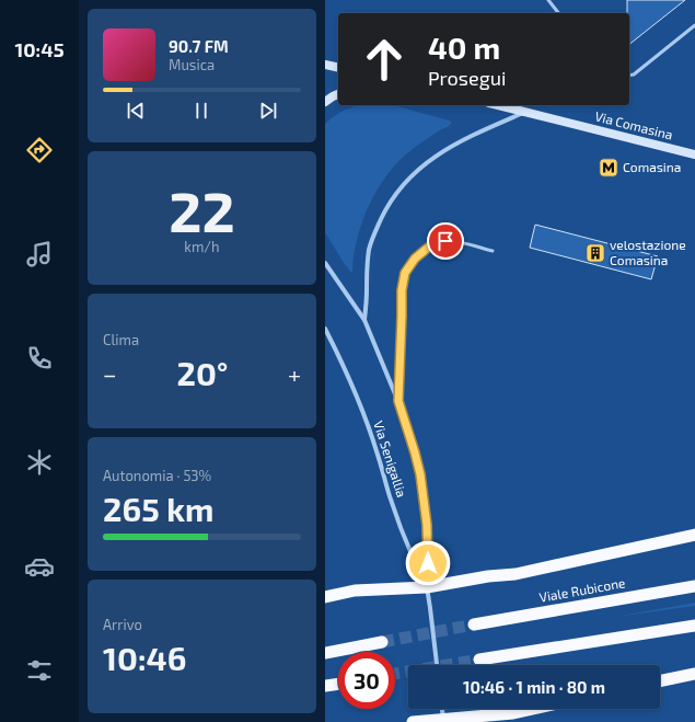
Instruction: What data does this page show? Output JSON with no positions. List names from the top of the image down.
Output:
{
  "streets": {
    "highway": ["Viale Rubicone"],
    "main road": ["Via Comasina"],
    "street": ["Via Senigallia"]
  },
  "places": {
    "metro station": ["Comasina"],
    "building": ["velostazione Comasina"]
  },
  "page": {
    "tabs": "10:45",
    "turn": ["40 m", "Prosegui"],
    "song": ["90.7 FM", "Musica"],
    "tile": [
      ["22", "km/h"],
      "Clima",
      ["Autonomia · 53%", "265 km"],
      ["Arrivo", "10:46"]
    ],
    "heat": ["−", "20°", "+"],
    "limit": "30",
    "trip": "10:46 · 1 min · 80 m"
  }
}
